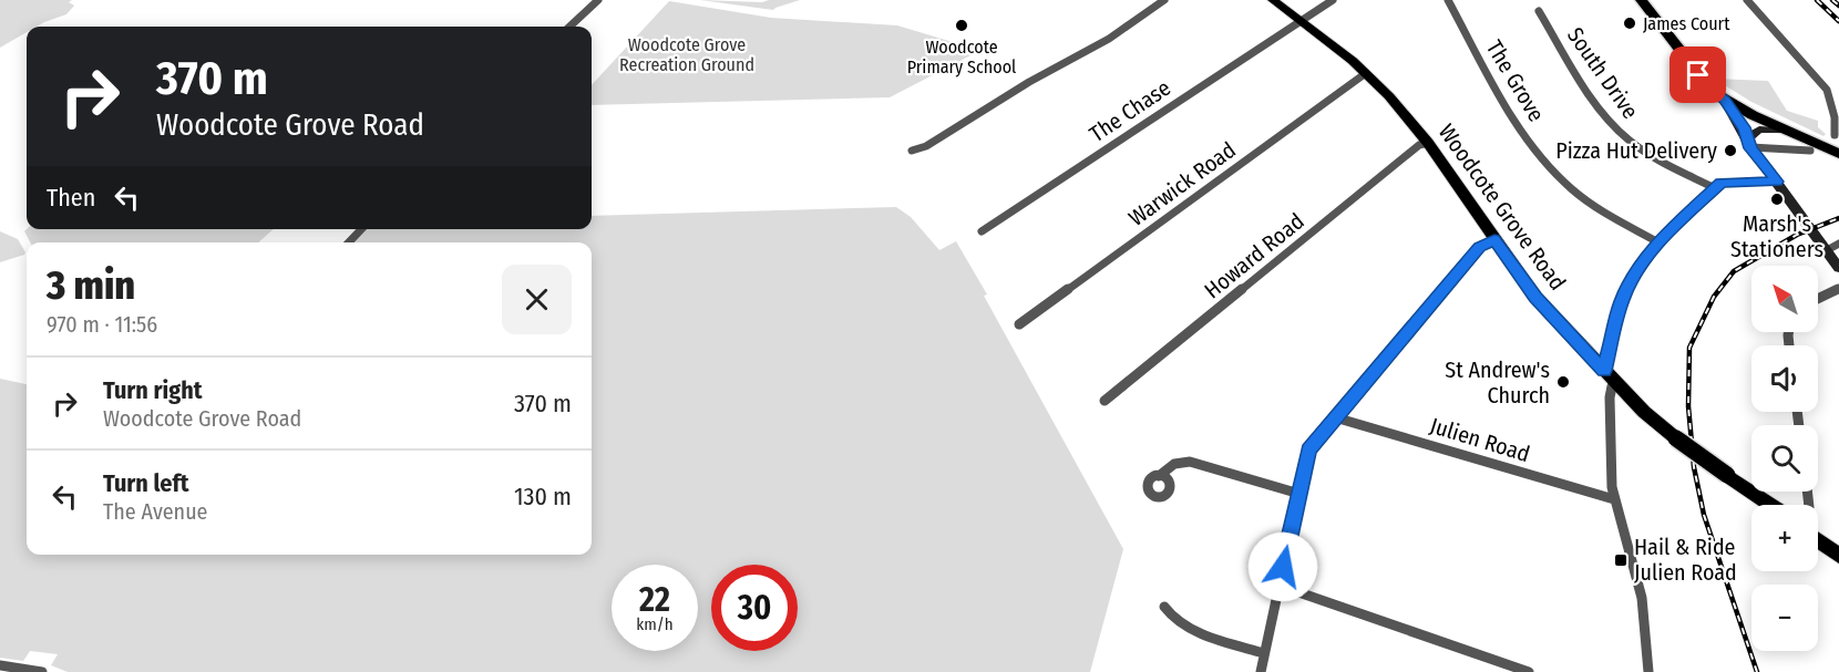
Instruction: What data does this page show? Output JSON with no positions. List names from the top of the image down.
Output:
{
  "streets": {
    "main road": ["Woodcote Grove Road"],
    "street": [
      "South Drive",
      "The Grove",
      "The Chase",
      "Warwick Road",
      "Howard Road",
      "Julien Road"
    ]
  },
  "crossings": [
    ["The Chase", "Woodcote Grove Road"],
    ["Warwick Road", "Woodcote Grove Road"],
    ["Woodcote Grove Road", "Howard Road"]
  ],
  "parks": ["Woodcote Grove Recreation Ground"],
  "places": {
    "other": [
      "James Court",
      "Woodcote Primary School",
      "Pizza Hut Delivery",
      "Marsh's Stationers",
      "St Andrew's Church"
    ],
    "transit": ["Hail & Ride Julien Road"]
  },
  "north": "top left",
  "page": {
    "turn": ["370 m", "Woodcote Grove Road"],
    "then": "Then",
    "heading": ["3 min", "970 m · 11:56"],
    "map_buttons": ["+", "−"],
    "list": [
      {
        "name": "Turn right",
        "note": "Woodcote Grove Road",
        "value": "370 m"
      },
      {
        "name": "Turn left",
        "note": "The Avenue",
        "value": "130 m"
      }
    ],
    "speed": "22 km/h",
    "limit": "30"
  }
}
